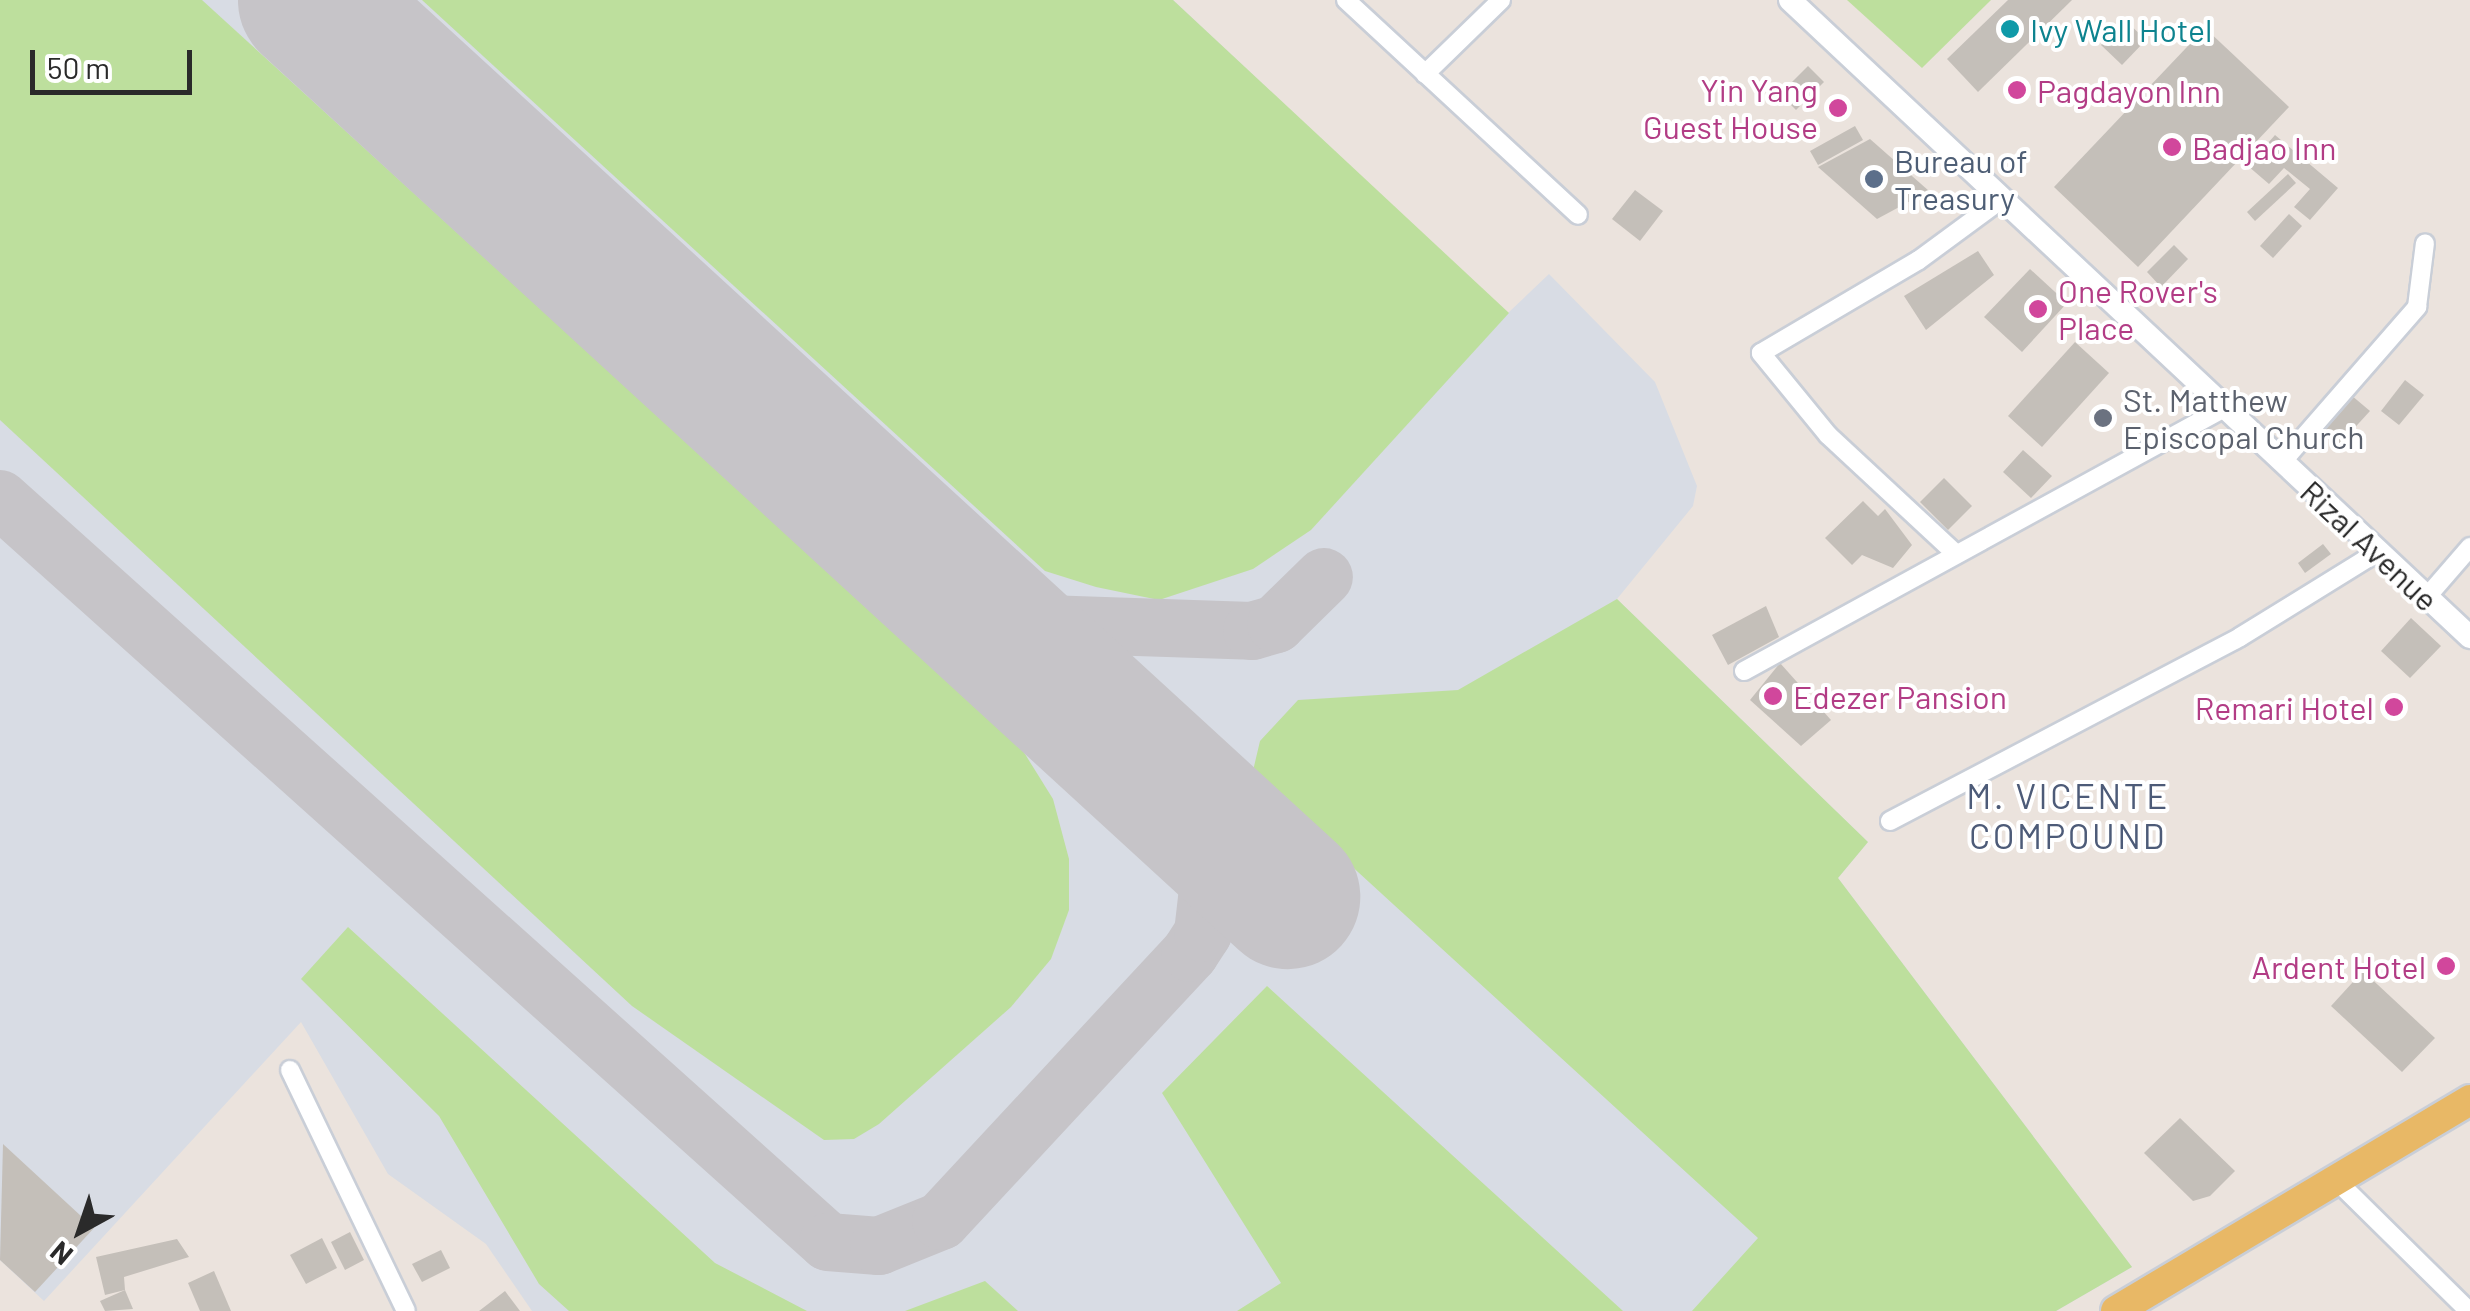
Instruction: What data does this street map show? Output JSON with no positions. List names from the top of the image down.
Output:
{
  "streets": {
    "street": ["Rizal Avenue"]
  },
  "districts": ["M. VICENTE COMPOUND"],
  "places": [
    "Ivy Wall Hotel",
    "Pagdayon Inn",
    "Yin Yang Guest House",
    "Badjao Inn",
    "Bureau of Treasury",
    "One Rover's Place",
    "St. Matthew Episcopal Church",
    "Edezer Pansion",
    "Remari Hotel",
    "Ardent Hotel"
  ],
  "scale_bar": "50 m",
  "north": "bottom left"
}
